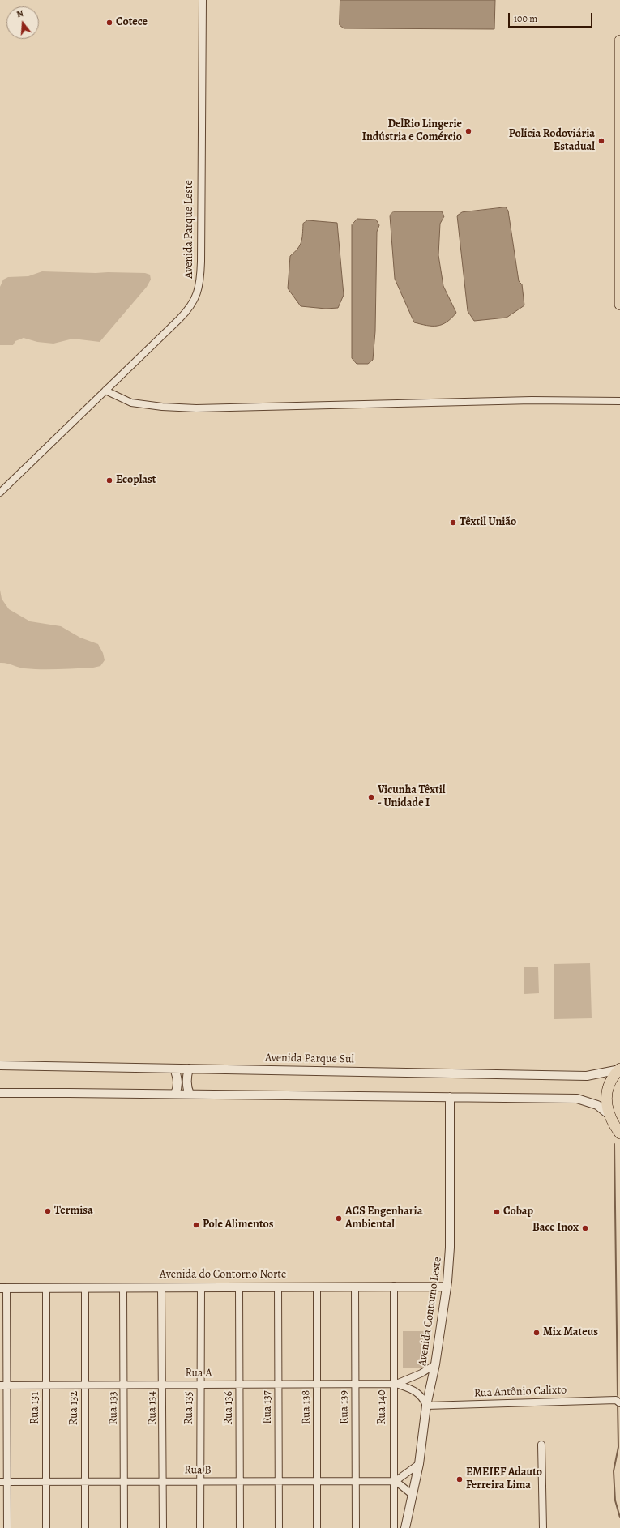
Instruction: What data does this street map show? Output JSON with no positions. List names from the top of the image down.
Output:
{
  "streets": {
    "street": [
      "Avenida Parque Leste",
      "Avenida Parque Sul",
      "Avenida do Contorno Norte",
      "Avenida Contorno Leste",
      "Rua A",
      "Rua Antônio Calixto",
      "Rua 137",
      "Rua 138",
      "Rua 139",
      "Rua 140",
      "Rua 131",
      "Rua 132",
      "Rua 133",
      "Rua 134",
      "Rua 135",
      "Rua 136",
      "Rua B"
    ]
  },
  "crossings": [
    ["Avenida do Contorno Norte", "Avenida Contorno Leste"],
    ["Avenida do Contorno Norte", "Rua 137"],
    ["Avenida do Contorno Norte", "Rua 138"],
    ["Avenida do Contorno Norte", "Rua 139"],
    ["Avenida do Contorno Norte", "Rua 140"],
    ["Avenida do Contorno Norte", "Rua 131"],
    ["Avenida do Contorno Norte", "Rua 132"],
    ["Avenida do Contorno Norte", "Rua 133"],
    ["Avenida do Contorno Norte", "Rua 134"],
    ["Avenida do Contorno Norte", "Rua 135"],
    ["Avenida do Contorno Norte", "Rua 136"],
    ["Avenida Contorno Leste", "Rua A"],
    ["Avenida Contorno Leste", "Rua Antônio Calixto"],
    ["Rua A", "Rua Antônio Calixto"],
    ["Rua A", "Rua 137"],
    ["Rua A", "Rua 138"],
    ["Rua A", "Rua 139"],
    ["Rua A", "Rua 140"],
    ["Rua A", "Rua 131"],
    ["Rua A", "Rua 132"],
    ["Rua A", "Rua 133"],
    ["Rua A", "Rua 134"],
    ["Rua A", "Rua 135"],
    ["Rua A", "Rua 136"],
    ["Rua 137", "Rua B"],
    ["Rua 138", "Rua B"],
    ["Rua 139", "Rua B"],
    ["Rua 140", "Rua B"],
    ["Rua 131", "Rua B"],
    ["Rua 132", "Rua B"],
    ["Rua 133", "Rua B"],
    ["Rua 134", "Rua B"],
    ["Rua 135", "Rua B"],
    ["Rua 136", "Rua B"]
  ],
  "places": [
    "Cotece",
    "DelRio Lingerie Indústria e Comércio",
    "Polícia Rodoviária Estadual",
    "Ecoplast",
    "Têxtil União",
    "Vicunha Têxtil - Unidade I",
    "Termisa",
    "Cobap",
    "ACS Engenharia Ambiental",
    "Pole Alimentos",
    "Bace Inox",
    "Mix Mateus",
    "EMEIEF Adauto Ferreira Lima"
  ],
  "scale_bar": "100 m",
  "north": "top"
}
